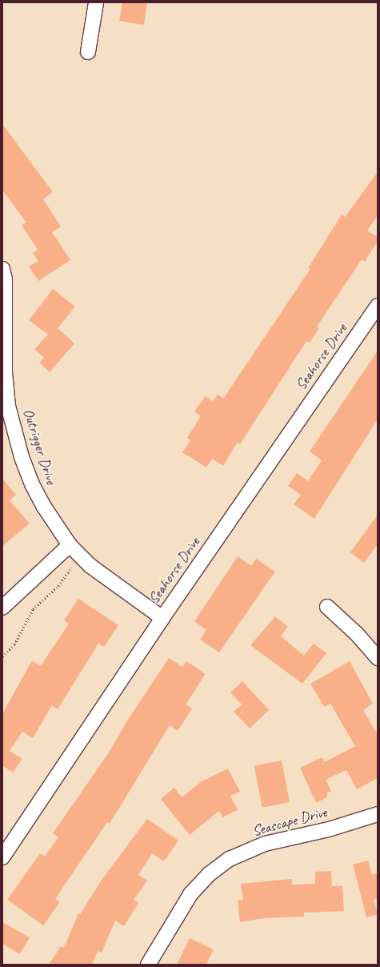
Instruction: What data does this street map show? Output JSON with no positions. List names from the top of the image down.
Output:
{
  "streets": {
    "street": ["Seahorse Drive", "Outrigger Drive", "Seascape Drive"]
  },
  "crossings": [
    ["Seahorse Drive", "Outrigger Drive"]
  ]
}
